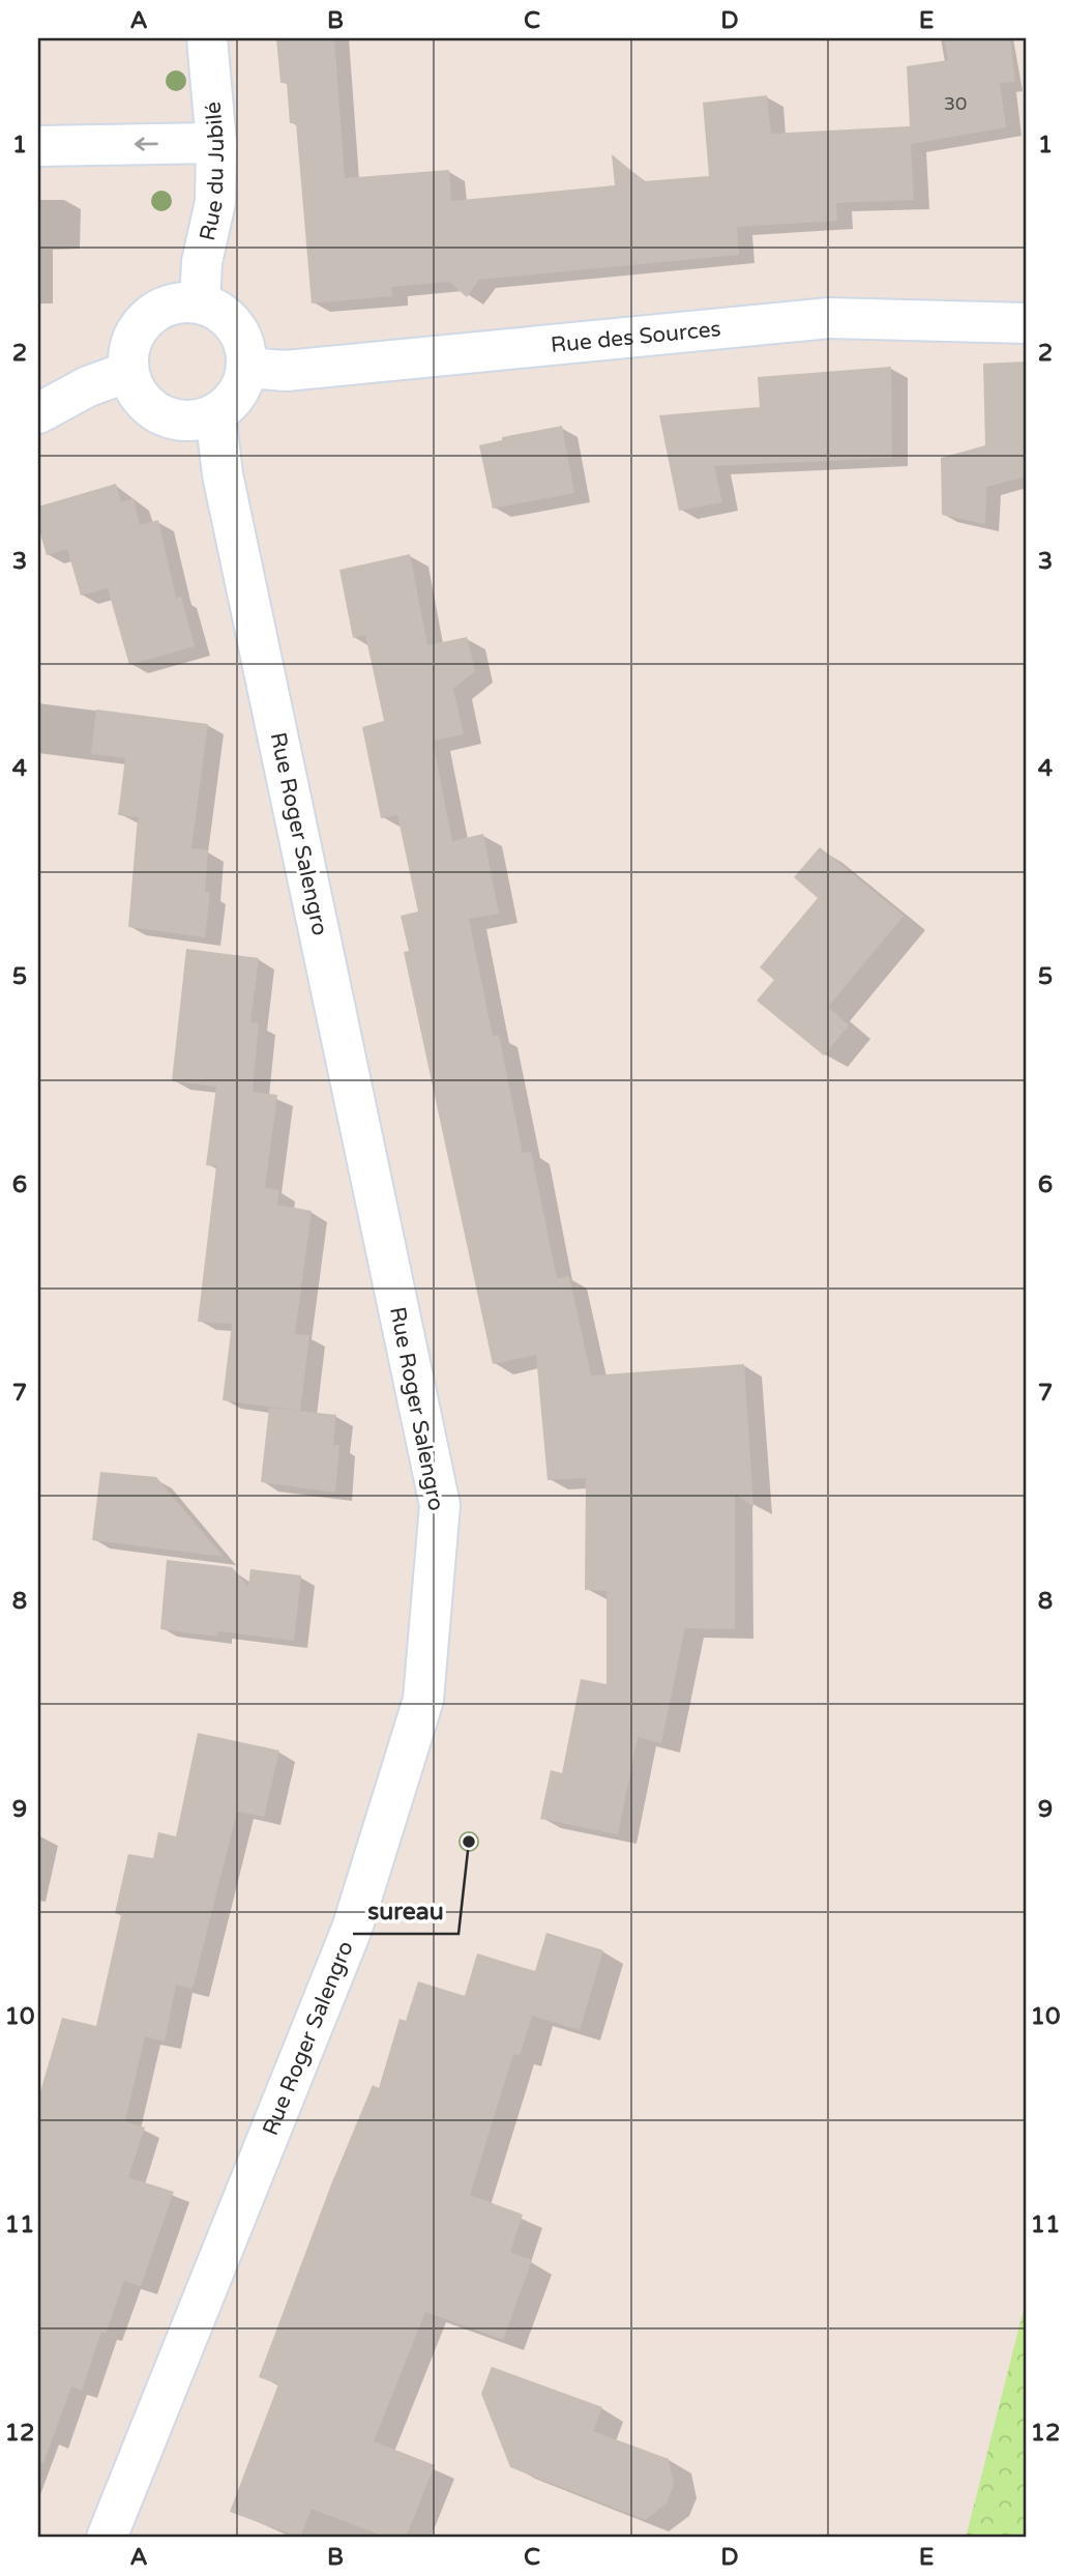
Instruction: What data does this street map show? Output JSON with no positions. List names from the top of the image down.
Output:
{
  "streets": {
    "street": ["Rue du Jubilé", "Rue des Sources", "Rue Roger Salengro"]
  },
  "crossings": [
    ["Rue du Jubilé", "Rue des Sources"],
    ["Rue du Jubilé", "Rue Roger Salengro"],
    ["Rue des Sources", "Rue Roger Salengro"]
  ],
  "places": ["sureau"],
  "house_numbers": ["30"],
  "grid": {
    "columns": [
      "A",
      "B",
      "C",
      "D",
      "E"
    ],
    "rows": [
      "1",
      "2",
      "3",
      "4",
      "5",
      "6",
      "7",
      "8",
      "9",
      "10",
      "11",
      "12"
    ]
  }
}
